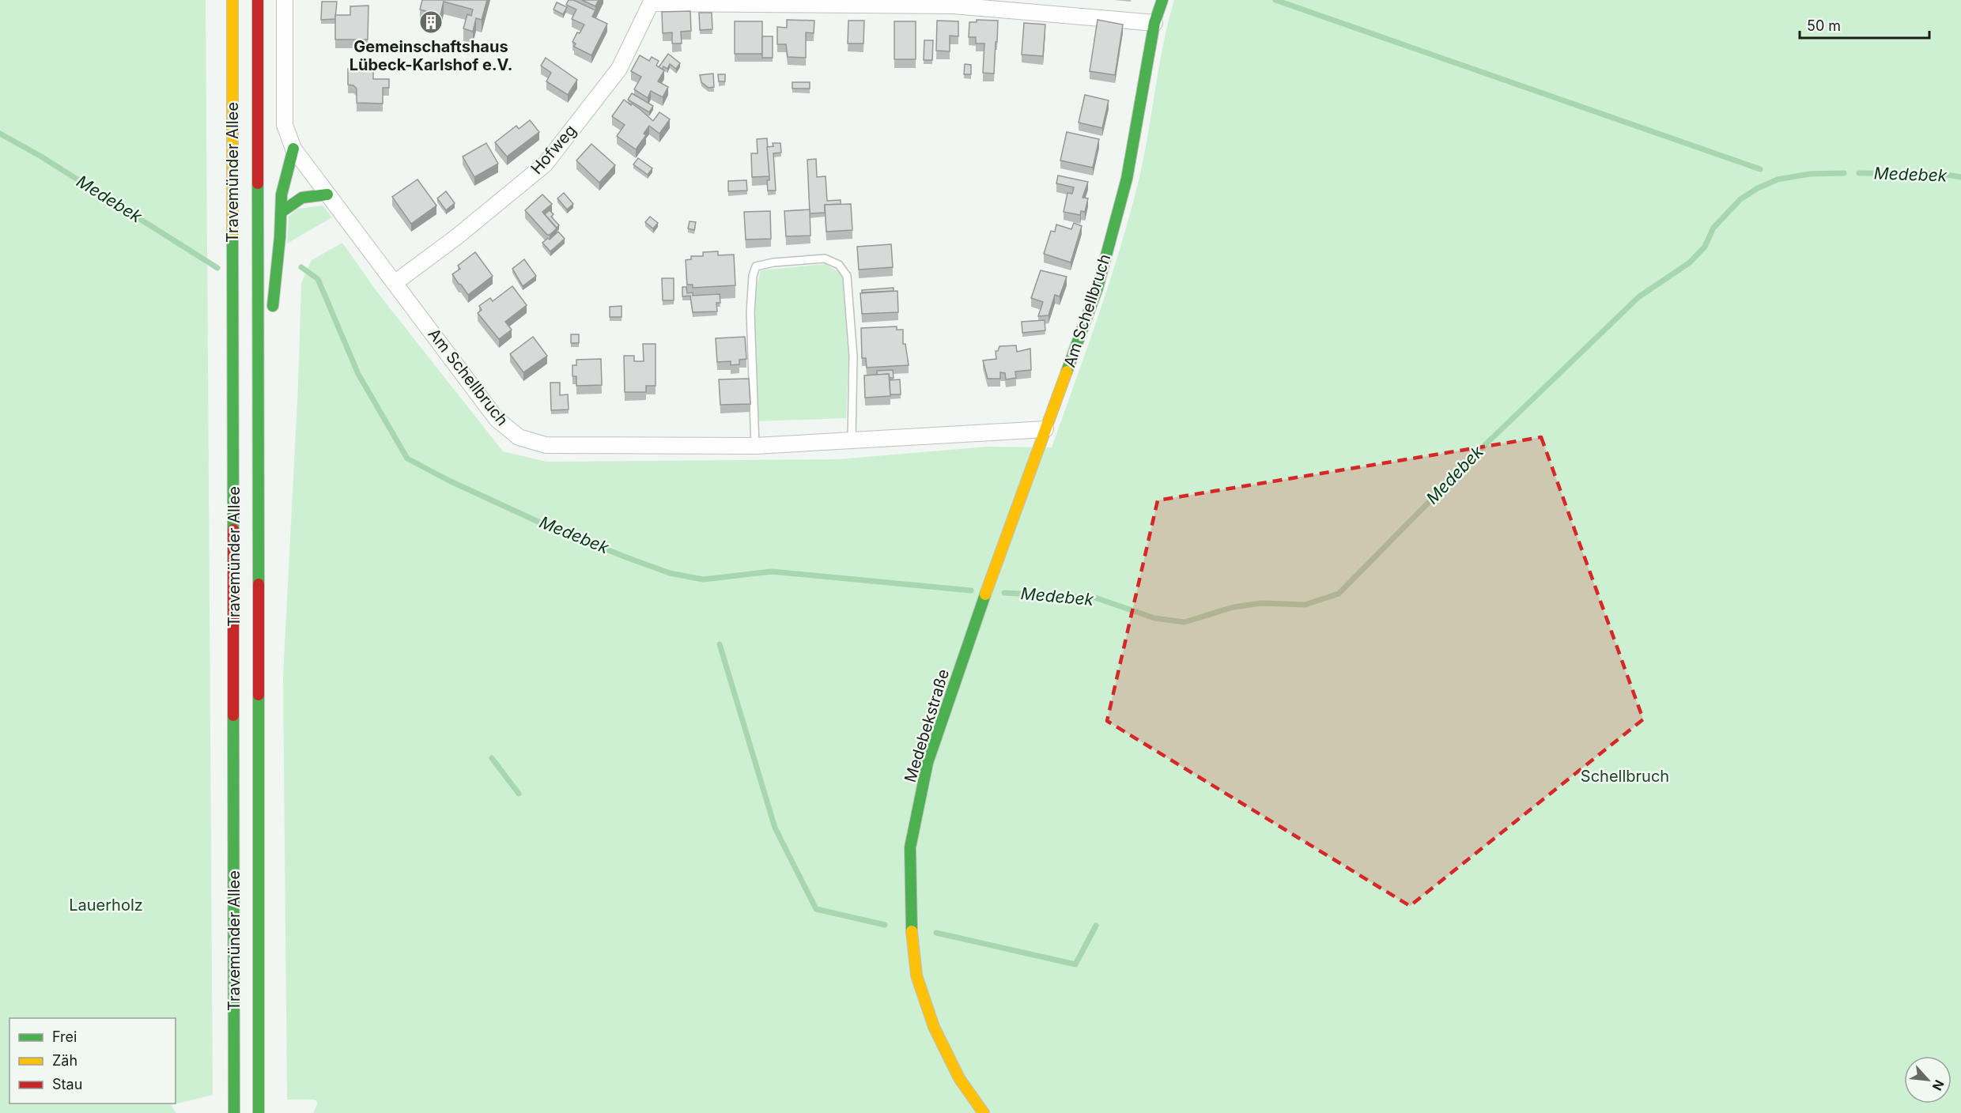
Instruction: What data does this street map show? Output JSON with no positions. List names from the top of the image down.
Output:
{
  "streets": {
    "main road": ["Travemünder Allee", "Am Schellbruch", "Medebekstraße"],
    "street": ["Hofweg"]
  },
  "crossings": [
    ["Hofweg", "Am Schellbruch"],
    ["Am Schellbruch", "Medebekstraße"]
  ],
  "water": ["Medebek"],
  "parks": ["Schellbruch", "Lauerholz"],
  "places": {
    "building": ["Gemeinschaftshaus Lübeck-Karlshof e.V."]
  },
  "legend": ["Frei", "Zäh", "Stau"],
  "scale_bar": "50 m",
  "north": "bottom right"
}
